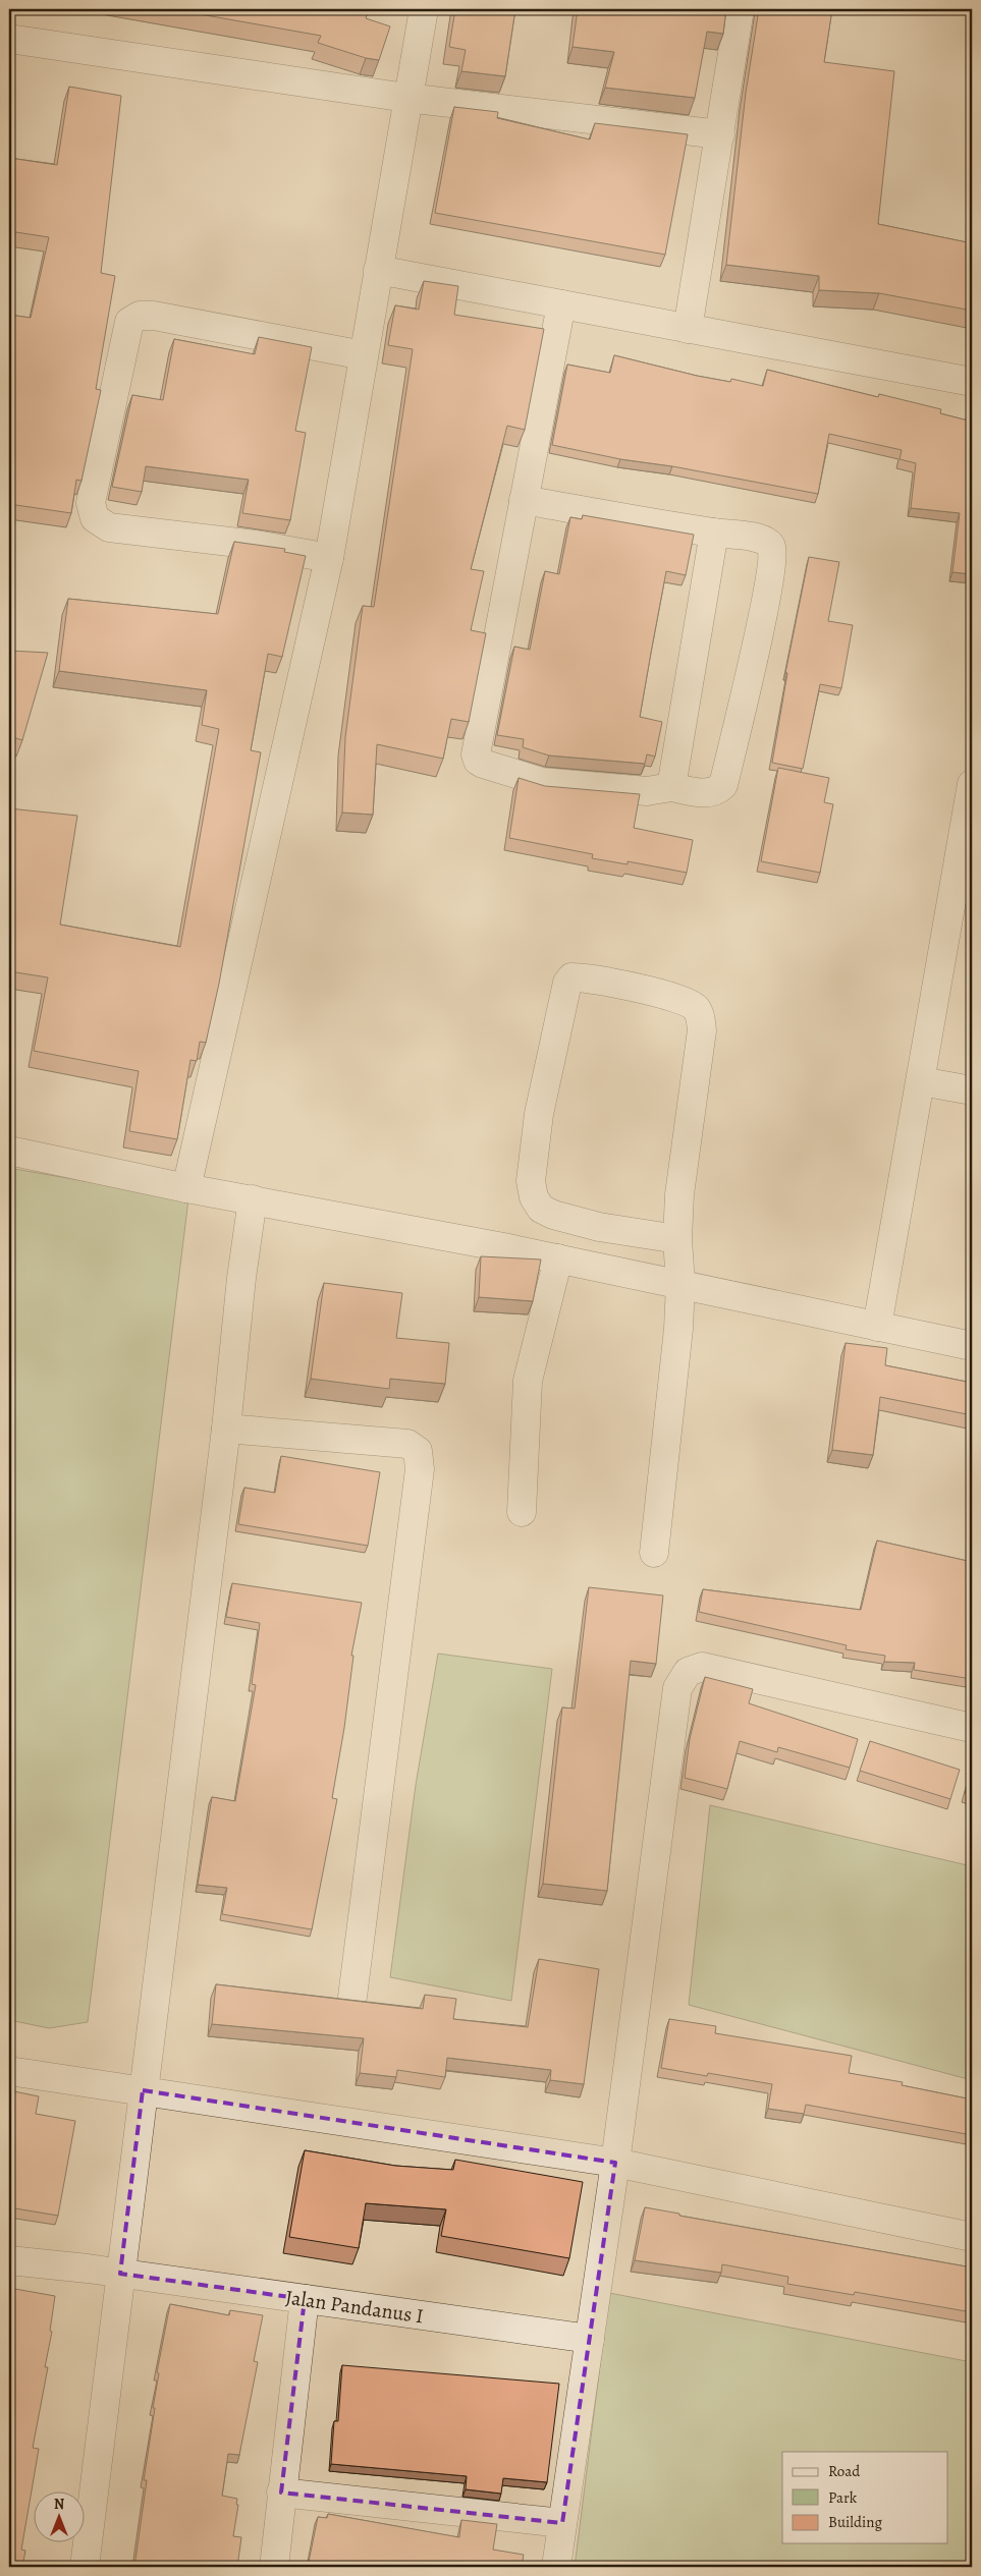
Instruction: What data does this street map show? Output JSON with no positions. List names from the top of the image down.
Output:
{
  "streets": {
    "street": ["Jalan Pandanus I"]
  },
  "legend": ["Road", "Park", "Building"],
  "north": "top"
}
